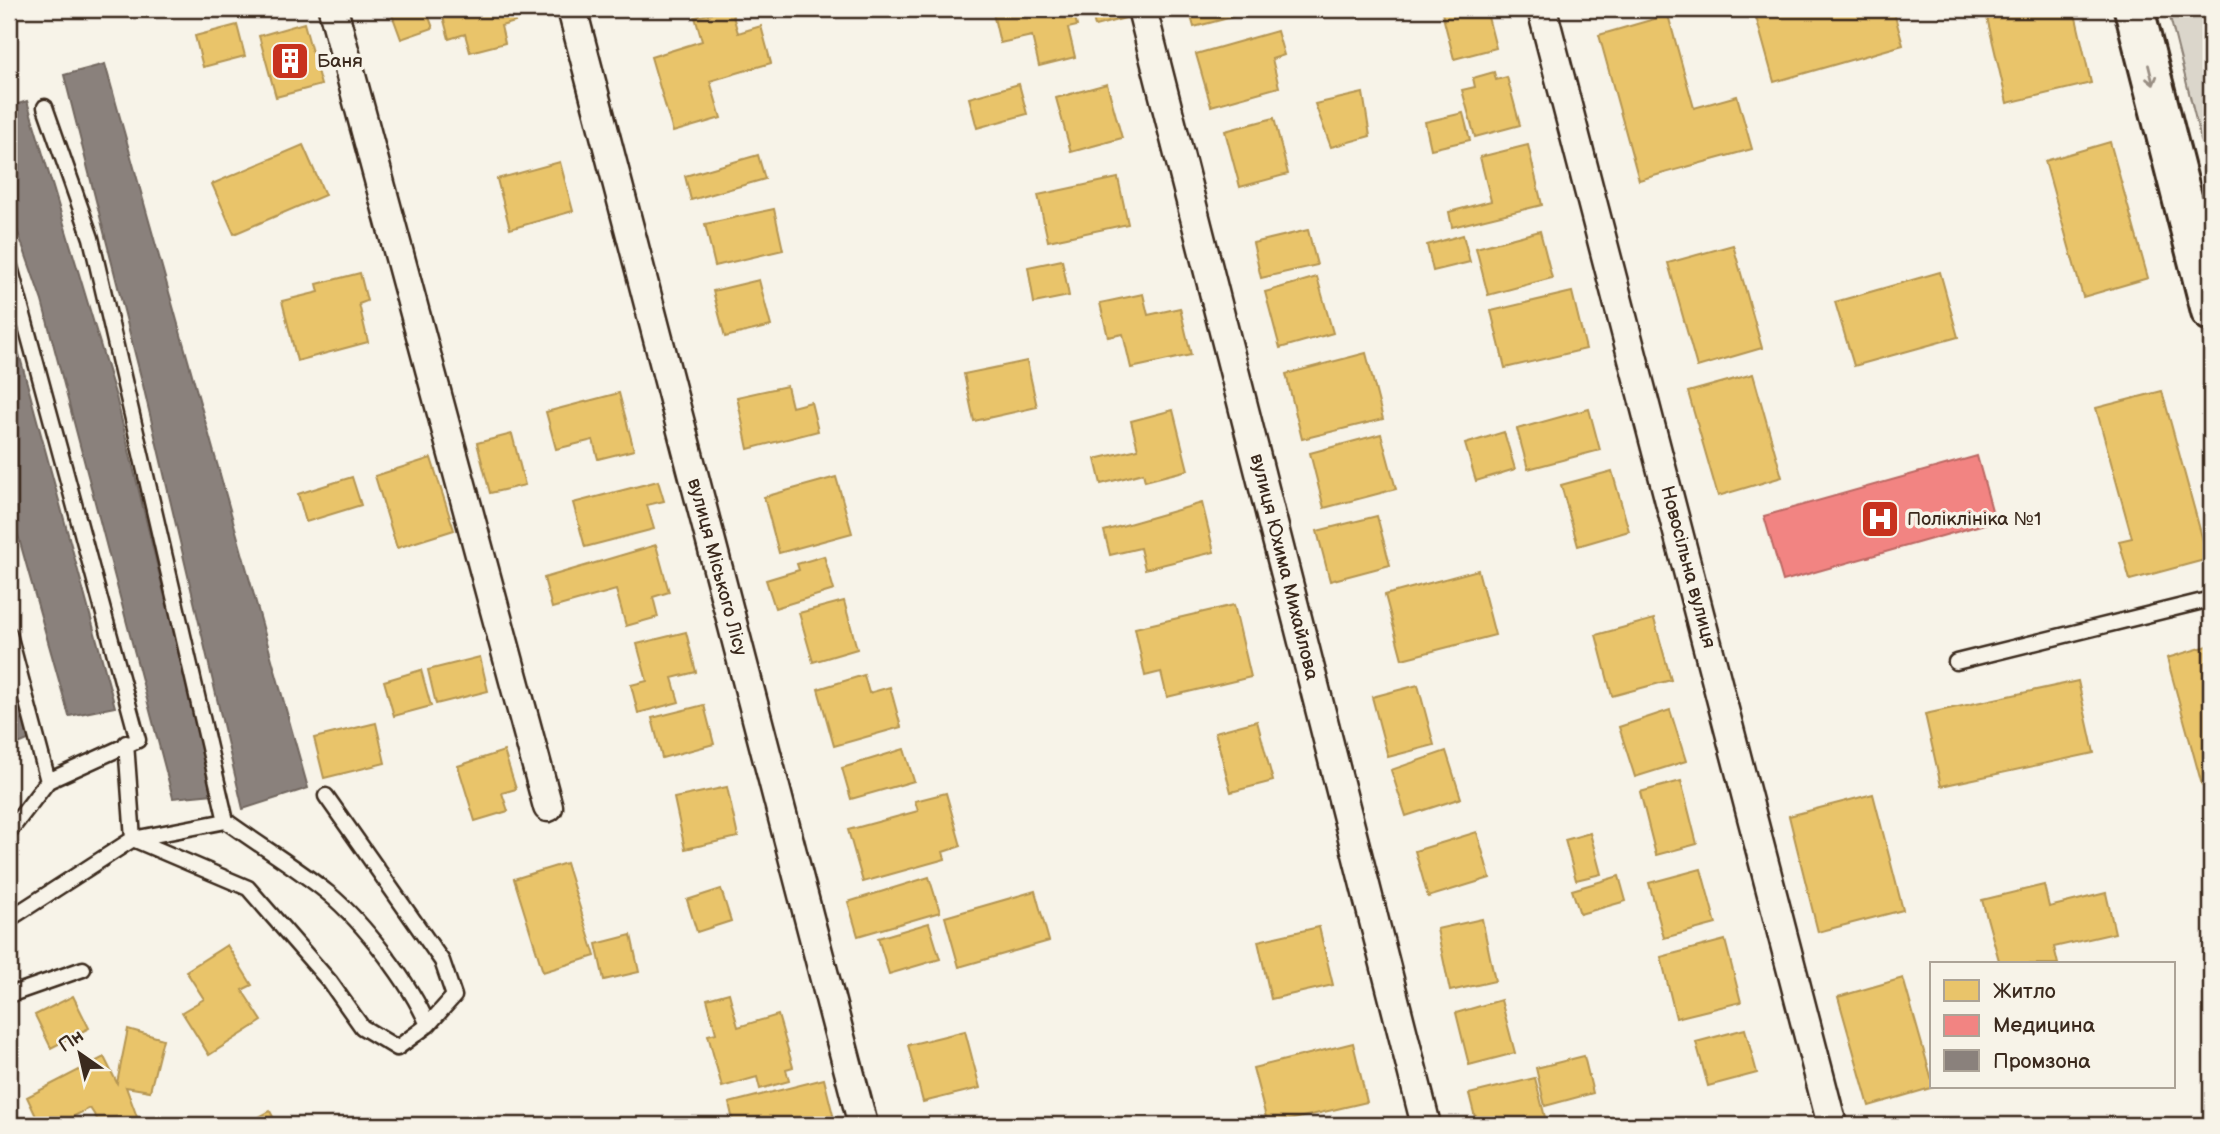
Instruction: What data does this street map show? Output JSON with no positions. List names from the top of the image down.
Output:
{
  "streets": {
    "street": ["вулиця Міського Лісу", "вулиця Юхима Михайлова", "Новосільна вулиця"]
  },
  "places": {
    "building": ["Баня"],
    "hospital": ["Поліклініка №1"]
  },
  "legend": ["Житло", "Медицина", "Промзона"],
  "north": "top left"
}
